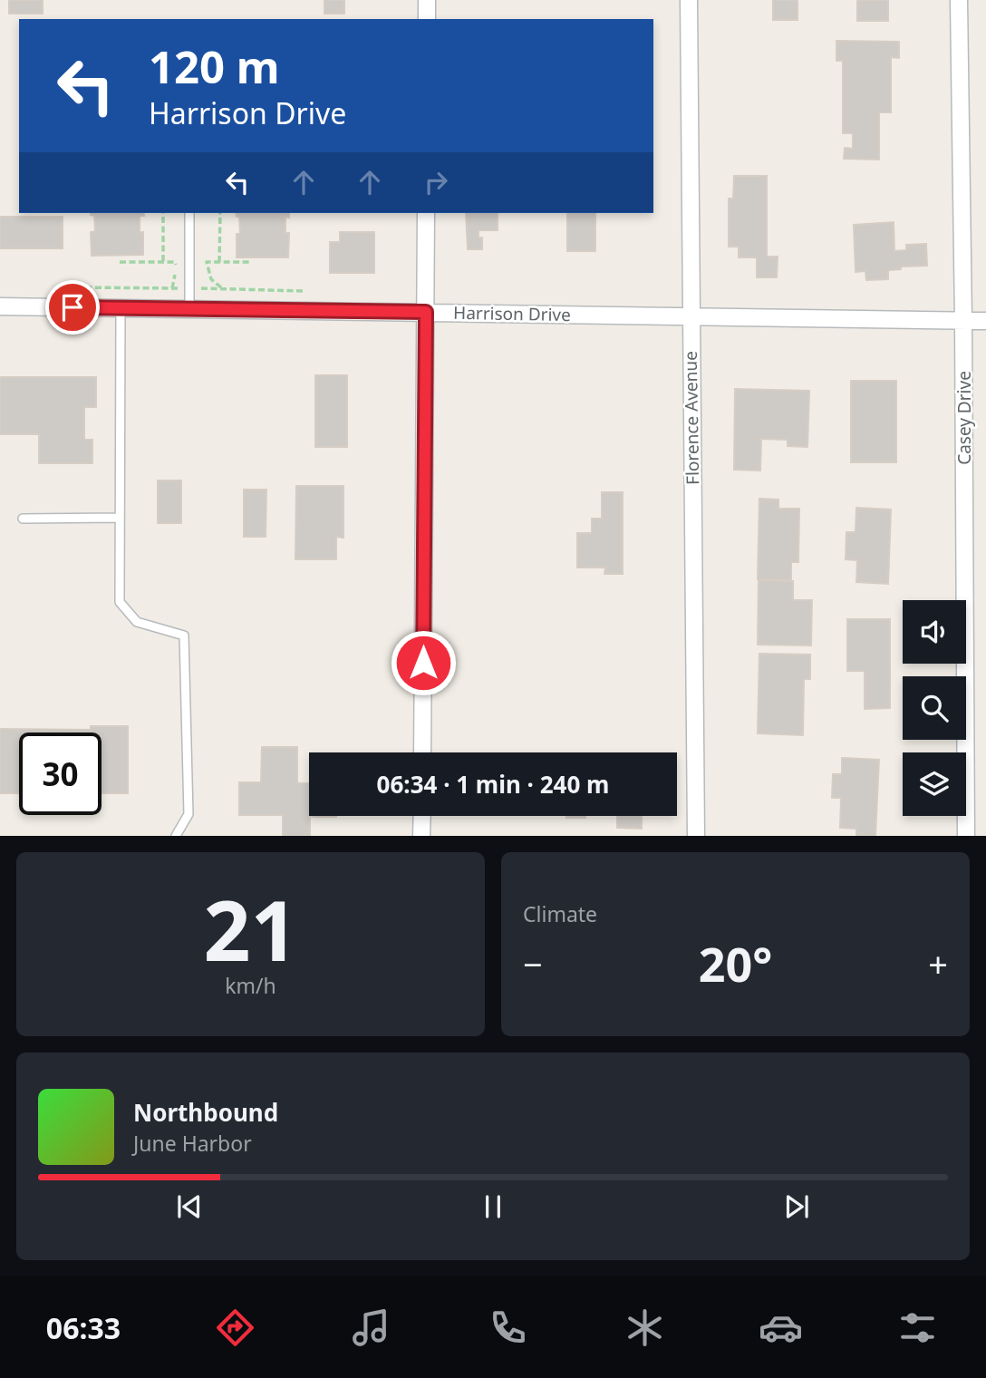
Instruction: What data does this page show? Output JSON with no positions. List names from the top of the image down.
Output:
{
  "streets": {
    "street": ["Harrison Drive", "Florence Avenue", "Casey Drive"]
  },
  "crossings": [
    ["Harrison Drive", "Florence Avenue"],
    ["Harrison Drive", "Casey Drive"]
  ],
  "page": {
    "turn": ["120 m", "Harrison Drive"],
    "limit": "30",
    "trip": "06:34 · 1 min · 240 m",
    "tile": [
      ["21", "km/h"],
      "Climate"
    ],
    "heat": ["−", "20°", "+"],
    "song": ["Northbound", "June Harbor"],
    "tabs": "06:33"
  }
}
